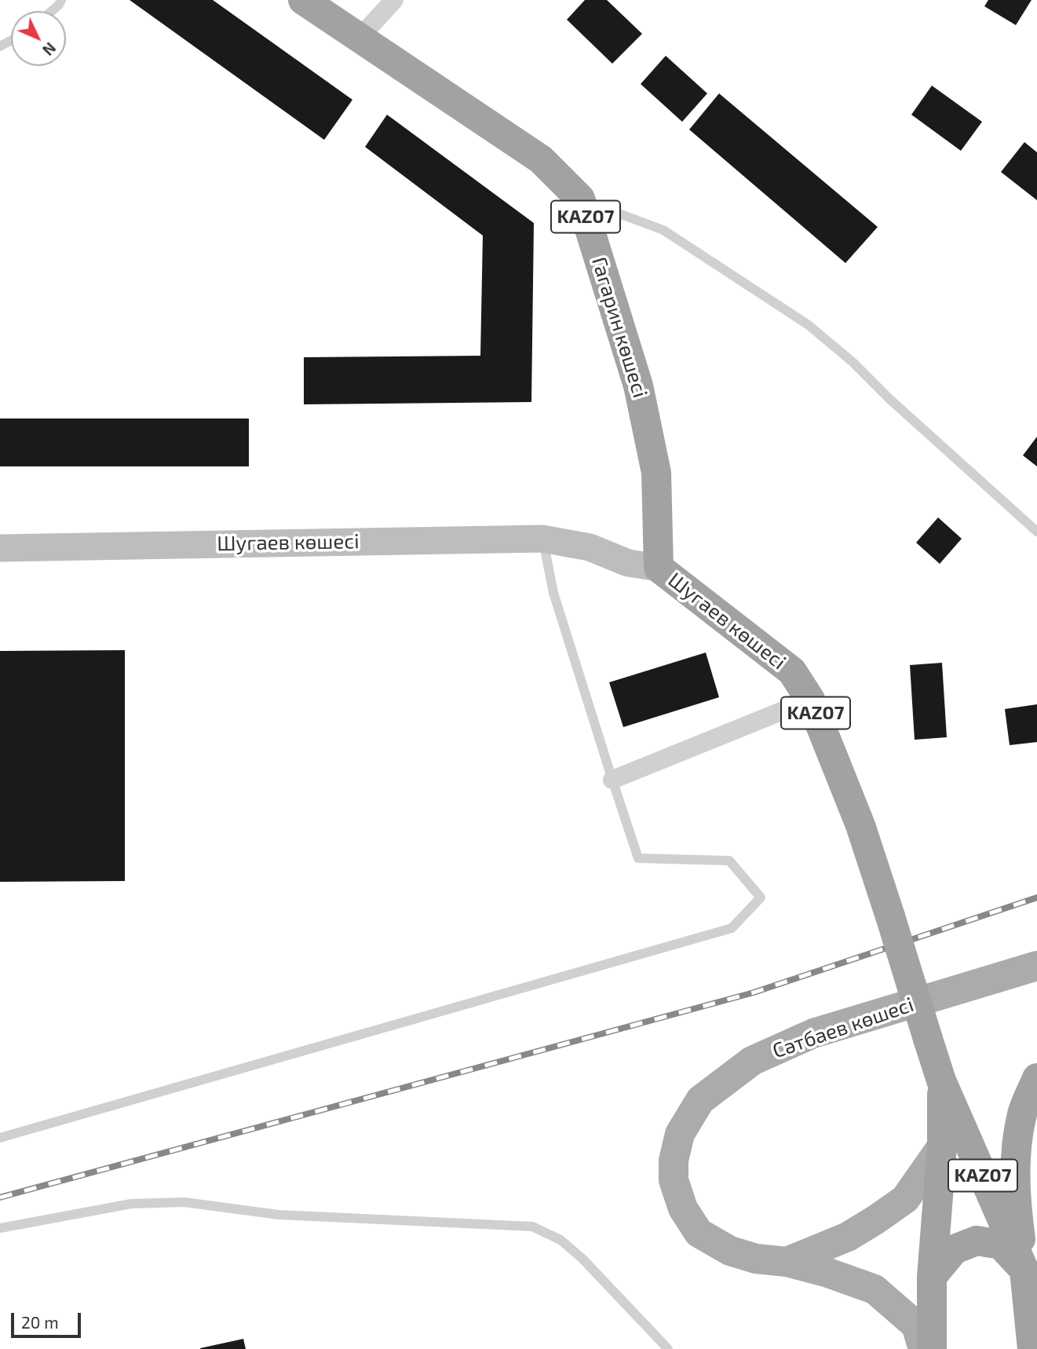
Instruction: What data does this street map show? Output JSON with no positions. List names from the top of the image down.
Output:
{
  "streets": {
    "highway": ["KAZ07", "Гагарин көшесі", "Шугаев көшесі"],
    "main road": ["Сәтбаев көшесі"]
  },
  "crossings": [
    ["KAZ07", "Шугаев көшесі"],
    ["KAZ07", "Сәтбаев көшесі"],
    ["Гагарин көшесі", "Шугаев көшесі"],
    ["Шугаев көшесі", "Сәтбаев көшесі"]
  ],
  "scale_bar": "20 m",
  "north": "bottom right"
}
